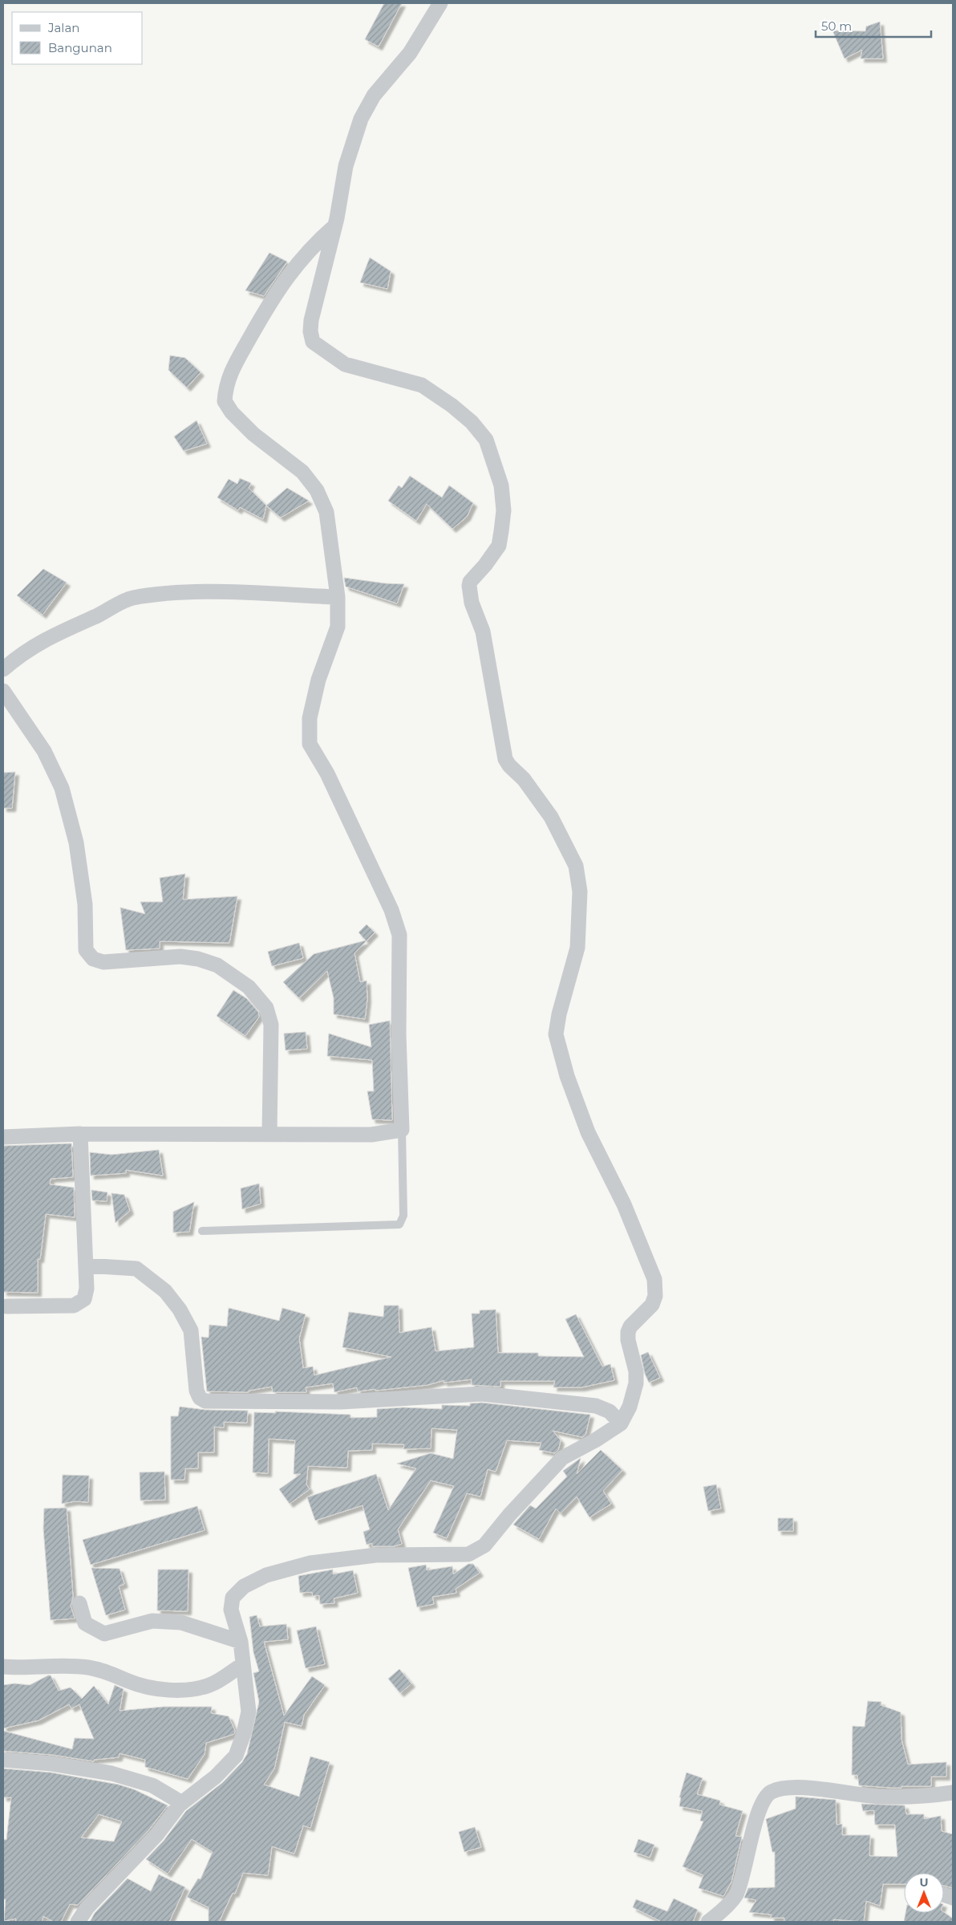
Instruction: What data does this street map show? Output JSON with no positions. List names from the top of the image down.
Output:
{
  "legend": ["Jalan", "Bangunan"],
  "scale_bar": "50 m",
  "north": "top"
}
